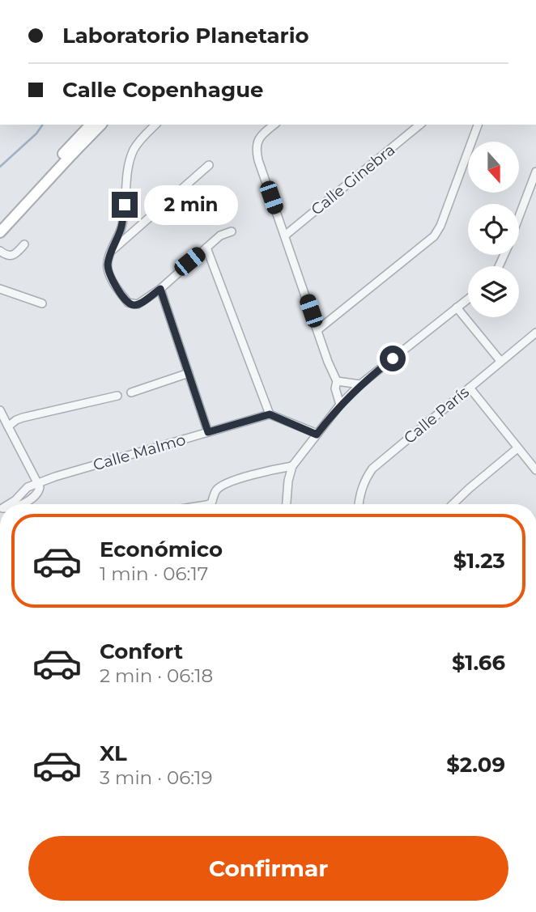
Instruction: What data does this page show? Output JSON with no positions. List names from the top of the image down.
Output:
{
  "streets": {
    "street": ["Calle Ginebra", "Calle París", "Calle Malmo"]
  },
  "north": "bottom",
  "page": {
    "banner": ["Laboratorio Planetario", "Calle Copenhague"],
    "bubble": "2 min",
    "list": [
      {
        "name": "Económico",
        "note": "1 min · 06:17",
        "value": "$1.23"
      },
      {
        "name": "Confort",
        "note": "2 min · 06:18",
        "value": "$1.66"
      },
      {
        "name": "XL",
        "note": "3 min · 06:19",
        "value": "$2.09"
      }
    ],
    "buttons": "Confirmar"
  }
}
